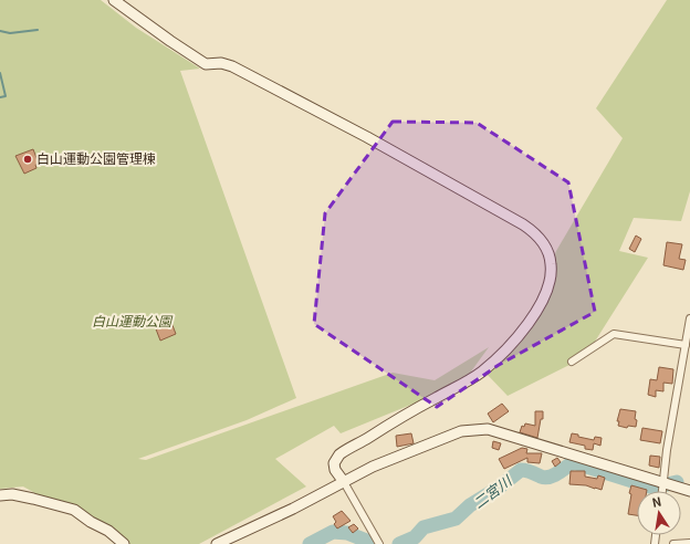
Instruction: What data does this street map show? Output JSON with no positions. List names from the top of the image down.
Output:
{
  "water": ["二宮川"],
  "parks": ["白山運動公園"],
  "places": ["白山運動公園管理棟"],
  "north": "top"
}
